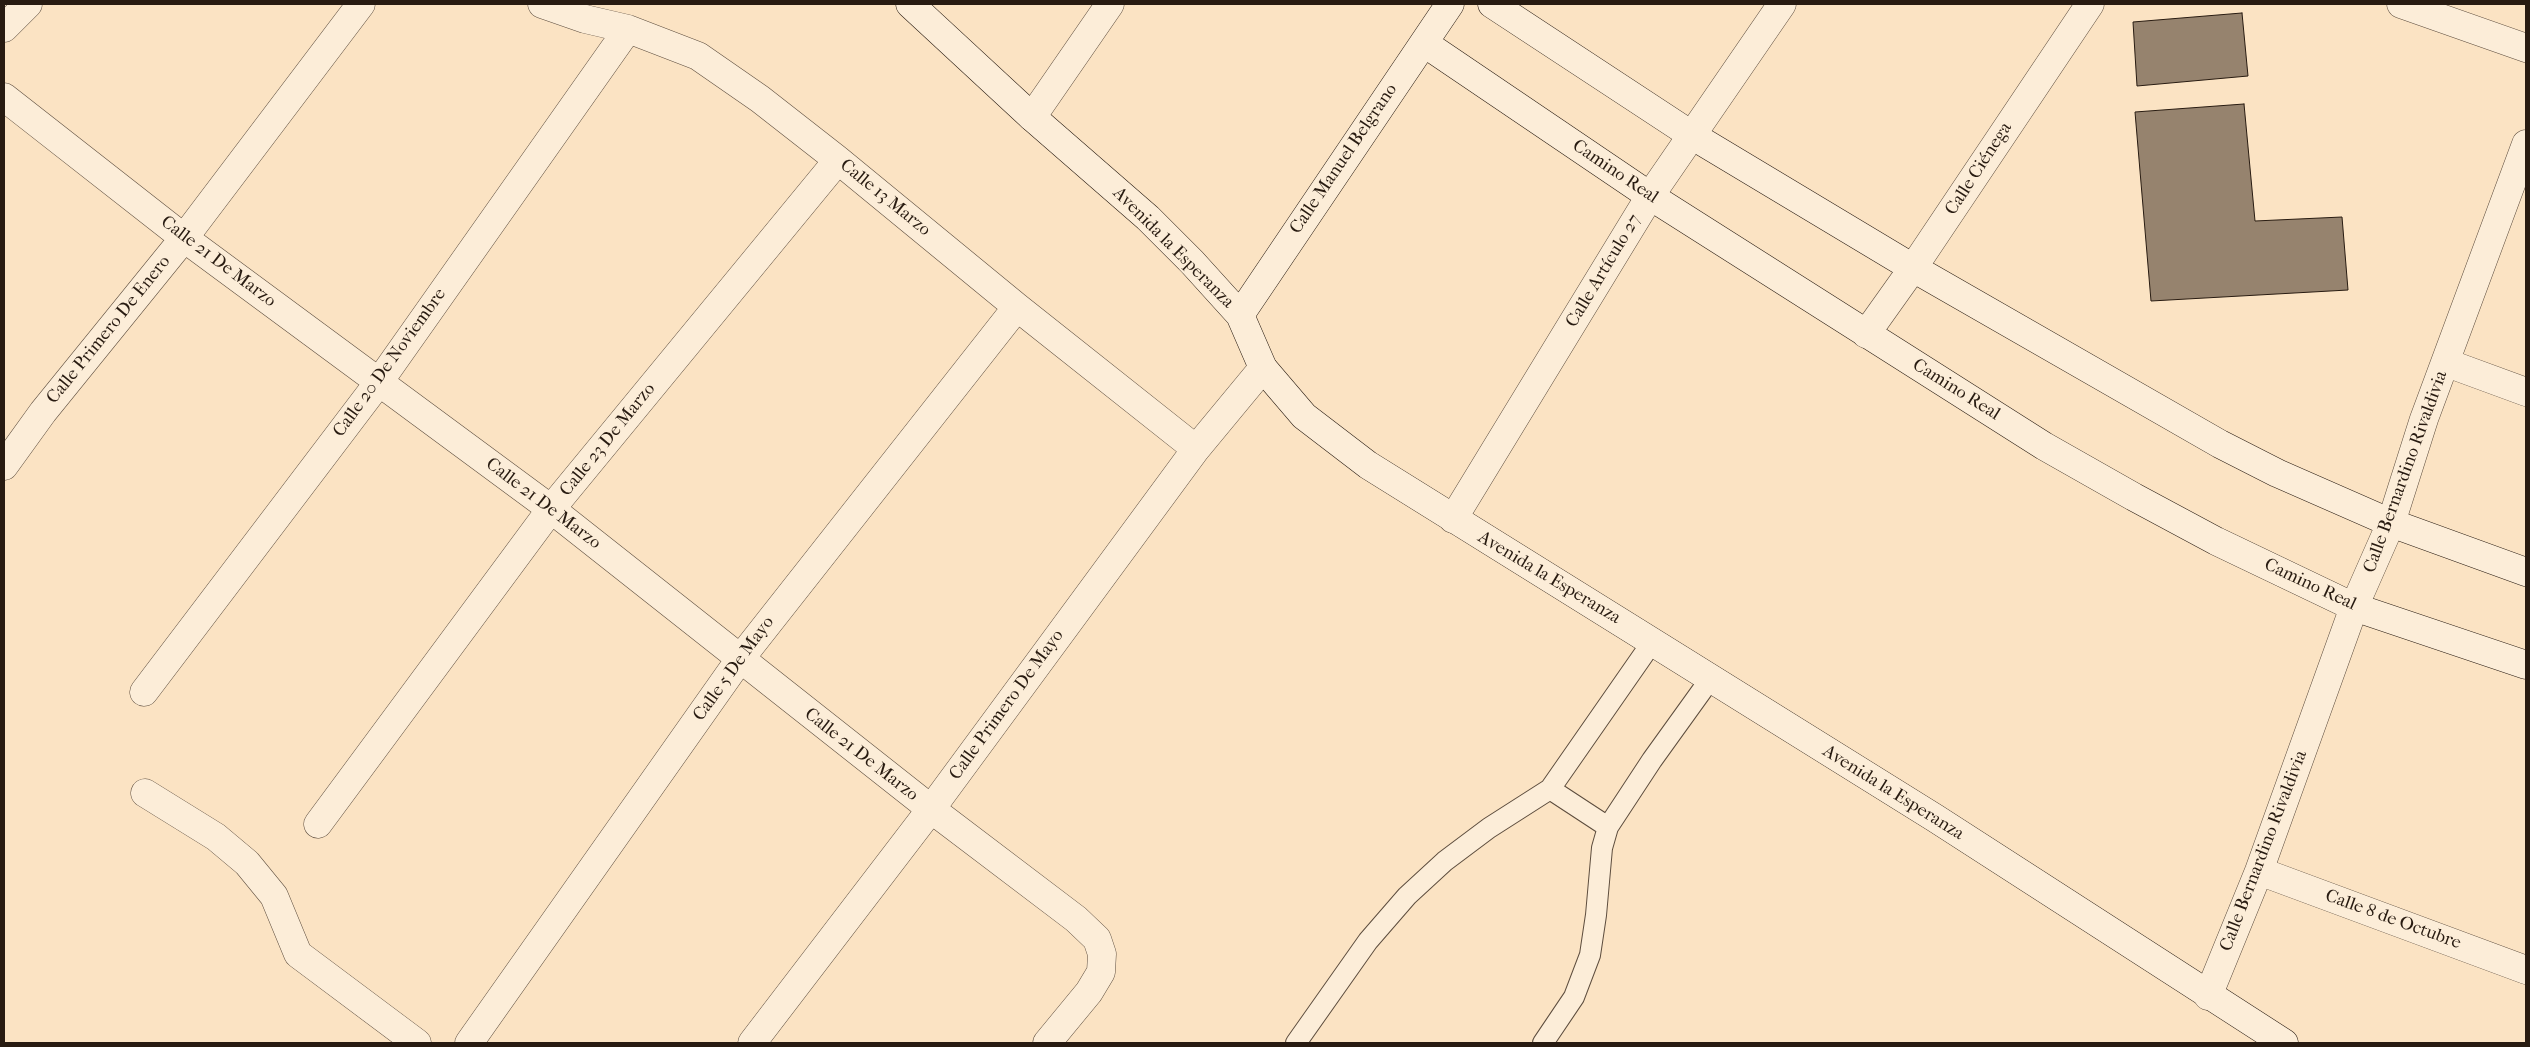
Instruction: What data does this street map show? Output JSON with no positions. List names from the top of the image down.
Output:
{
  "streets": {
    "street": [
      "Calle Manuel Belgrano",
      "Calle Ciénega",
      "Camino Real",
      "Calle 13 Marzo",
      "Avenida la Esperanza",
      "Calle 21 De Marzo",
      "Calle Artículo 27",
      "Calle Primero De Enero",
      "Calle 20 De Noviembre",
      "Calle 23 De Marzo",
      "Calle Bernardino Rivaldivia",
      "Calle 5 De Mayo",
      "Calle Primero De Mayo",
      "Calle 8 de Octubre"
    ]
  },
  "crossings": [
    ["Calle Manuel Belgrano", "Camino Real"],
    ["Calle Manuel Belgrano", "Avenida la Esperanza"],
    ["Calle Ciénega", "Camino Real"],
    ["Camino Real", "Calle Artículo 27"],
    ["Camino Real", "Calle Bernardino Rivaldivia"],
    ["Calle 13 Marzo", "Calle 20 De Noviembre"],
    ["Calle 13 Marzo", "Calle 23 De Marzo"],
    ["Calle 13 Marzo", "Calle 5 De Mayo"],
    ["Calle 13 Marzo", "Calle Primero De Mayo"],
    ["Avenida la Esperanza", "Calle Artículo 27"],
    ["Avenida la Esperanza", "Calle Bernardino Rivaldivia"],
    ["Avenida la Esperanza", "Calle Primero De Mayo"],
    ["Calle 21 De Marzo", "Calle Primero De Enero"],
    ["Calle 21 De Marzo", "Calle 20 De Noviembre"],
    ["Calle 21 De Marzo", "Calle 23 De Marzo"],
    ["Calle 21 De Marzo", "Calle 5 De Mayo"],
    ["Calle 21 De Marzo", "Calle Primero De Mayo"],
    ["Calle Bernardino Rivaldivia", "Calle 8 de Octubre"]
  ]
}
